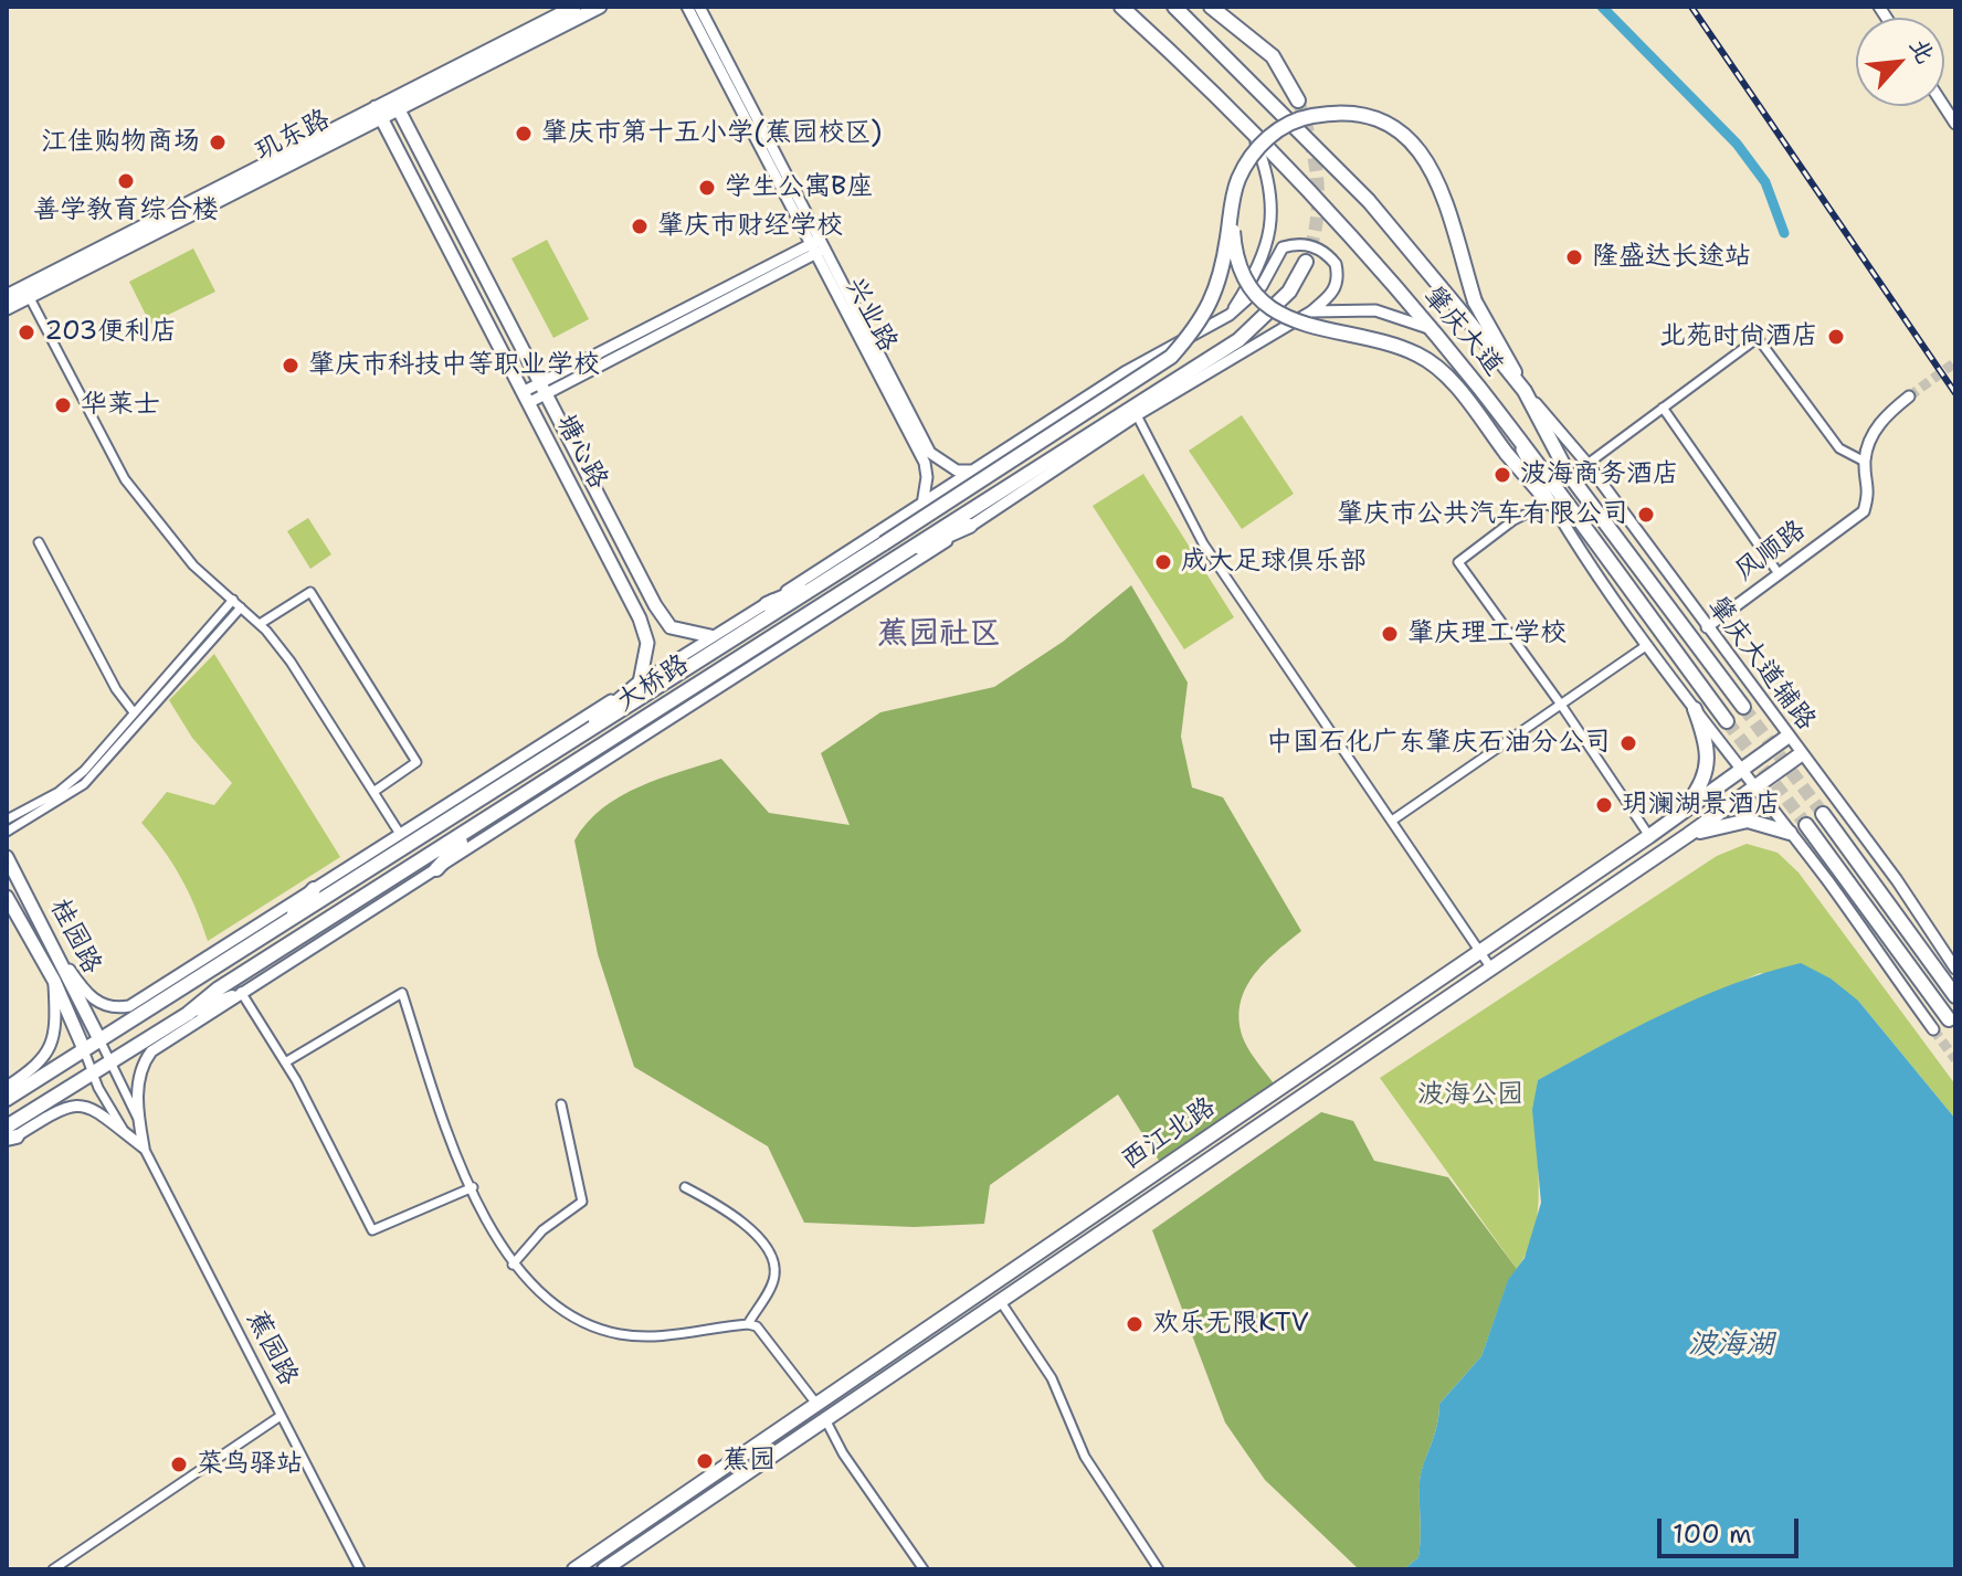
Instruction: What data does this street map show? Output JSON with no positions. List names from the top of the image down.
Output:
{
  "streets": {
    "main road": [
      "玑东路",
      "肇庆大道",
      "塘心路",
      "大桥路",
      "桂园路",
      "西江北路"
    ],
    "street": [
      "兴业路",
      "风顺路",
      "肇庆大道辅路",
      "蕉园路"
    ]
  },
  "crossings": [
    ["玑东路", "塘心路"],
    ["肇庆大道", "肇庆大道辅路"],
    ["肇庆大道", "大桥路"],
    ["风顺路", "肇庆大道辅路"],
    ["肇庆大道辅路", "大桥路"],
    ["肇庆大道辅路", "西江北路"],
    ["大桥路", "桂园路"]
  ],
  "districts": ["蕉园社区"],
  "water": ["波海湖"],
  "parks": ["波海公园"],
  "places": [
    "肇庆市第十五小学(蕉园校区)",
    "江佳购物商场",
    "善学教育综合楼",
    "学生公寓B座",
    "肇庆市财经学校",
    "隆盛达长途站",
    "203便利店",
    "北苑时尚酒店",
    "肇庆市科技中等职业学校",
    "华莱士",
    "波海商务酒店",
    "肇庆市公共汽车有限公司",
    "成大足球俱乐部",
    "肇庆理工学校",
    "中国石化广东肇庆石油分公司",
    "玥澜湖景酒店",
    "欢乐无限KTV",
    "蕉园",
    "菜鸟驿站"
  ],
  "scale_bar": "100 m",
  "north": "top right"
}
